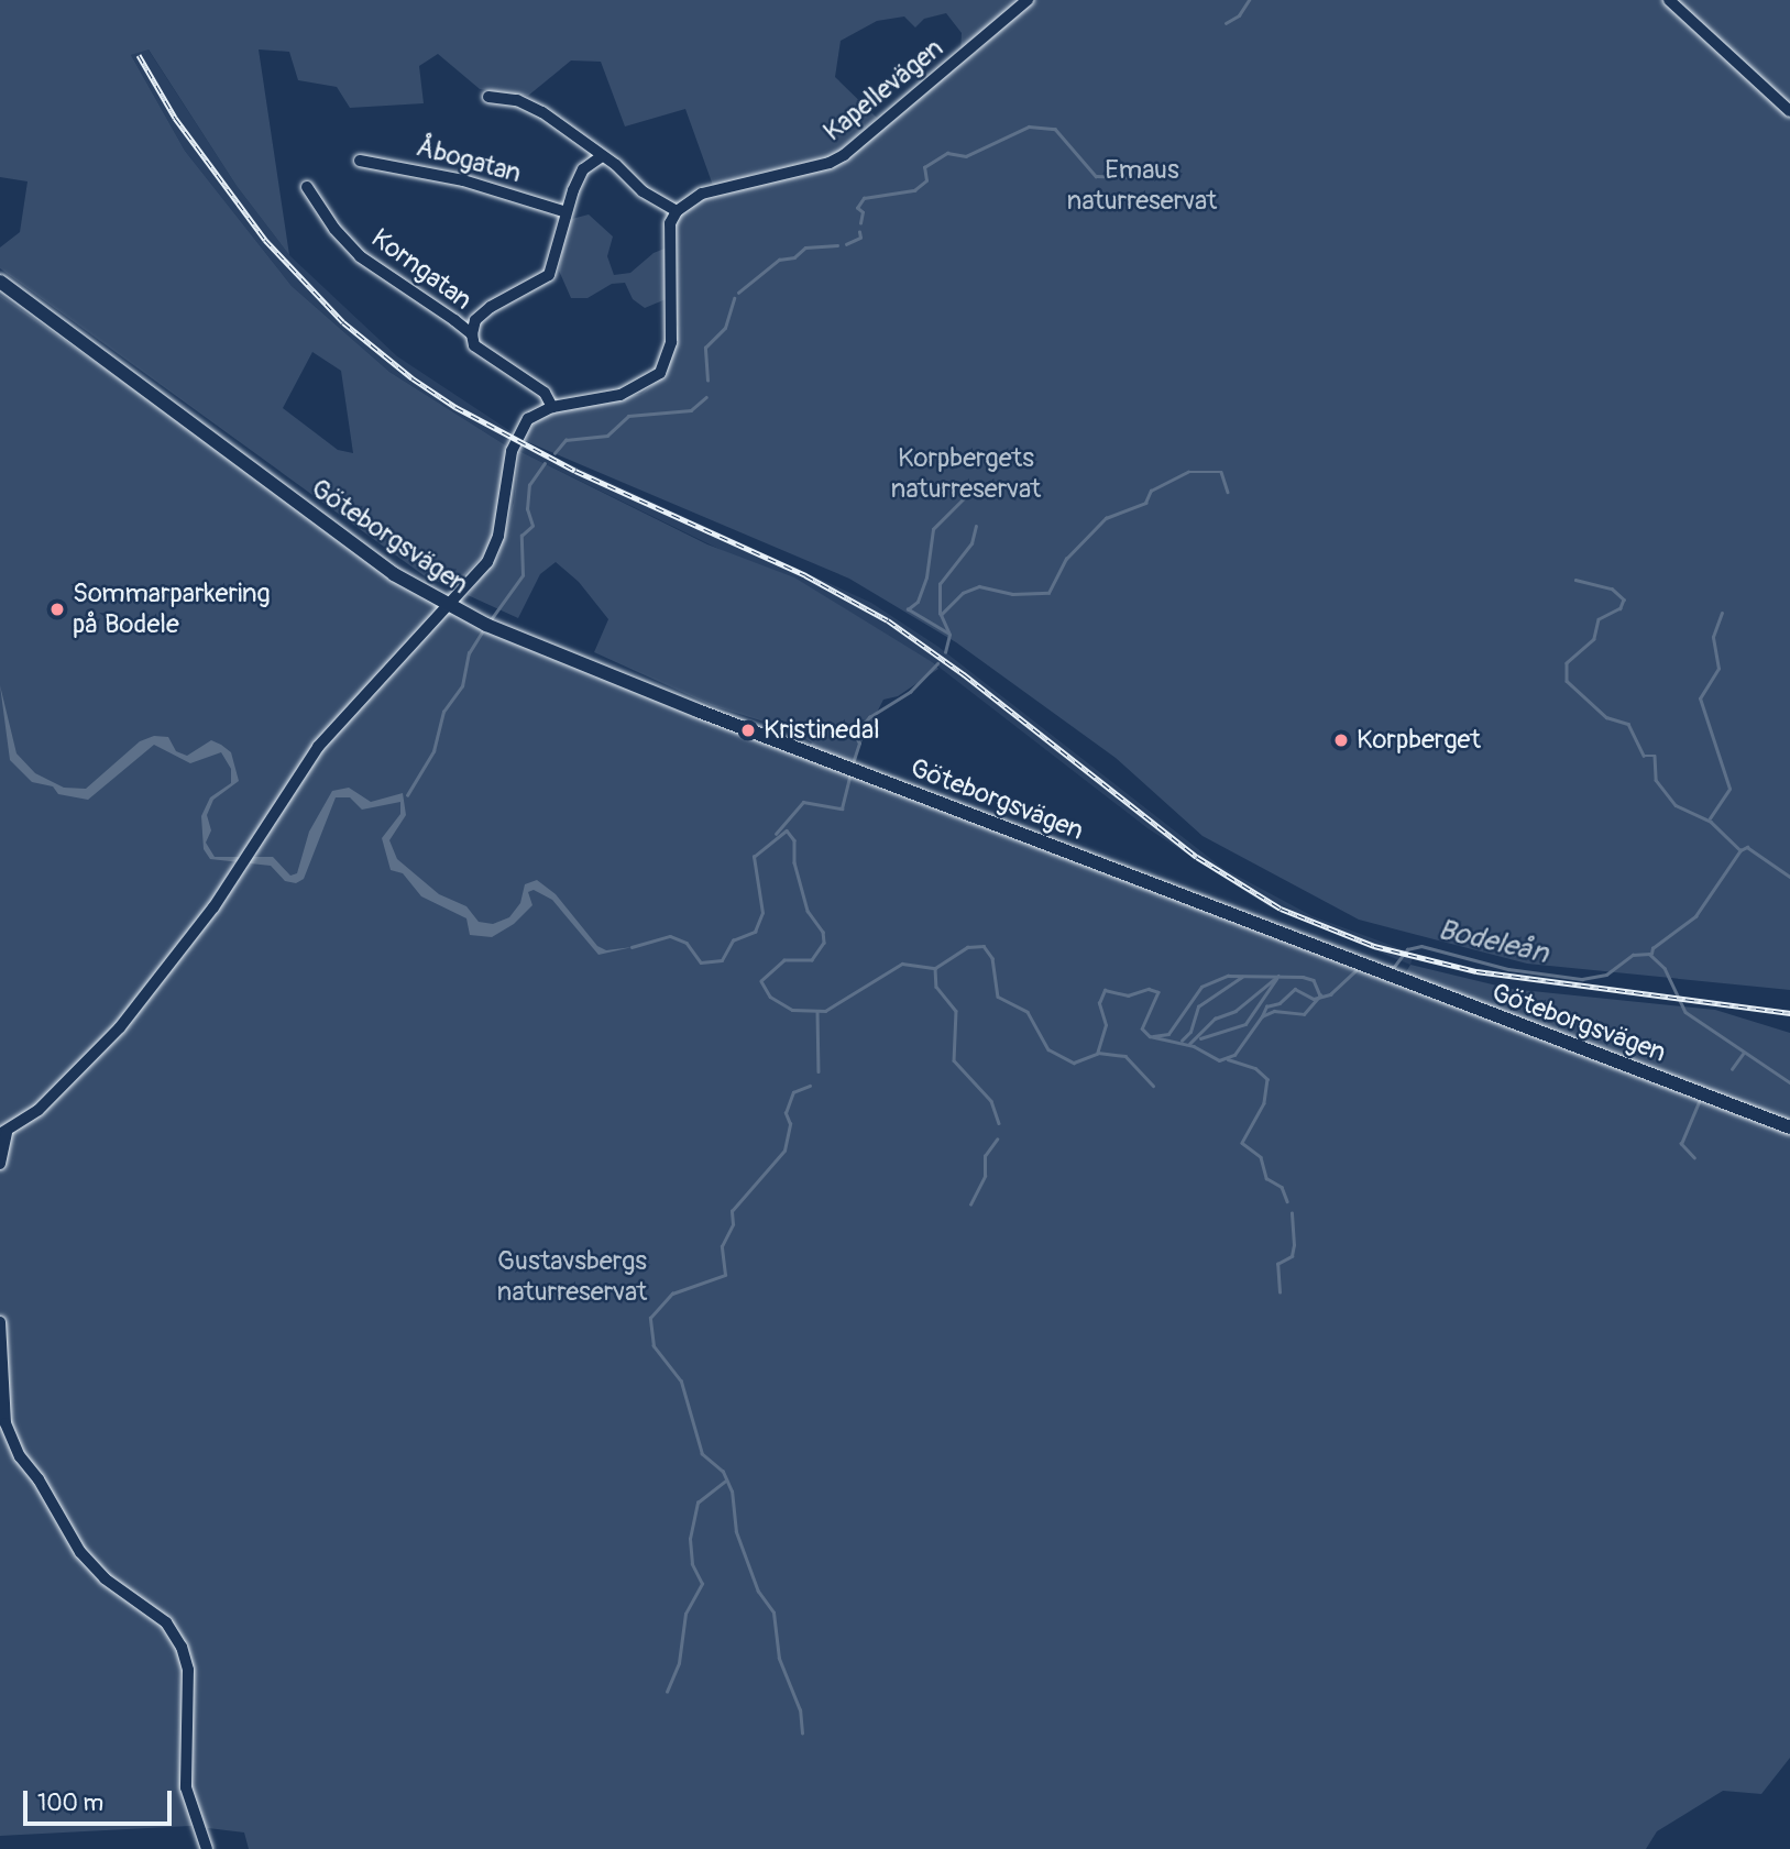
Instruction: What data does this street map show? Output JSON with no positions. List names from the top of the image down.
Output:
{
  "streets": {
    "street": [
      "Kapellevägen",
      "Åbogatan",
      "Korngatan",
      "Göteborgsvägen"
    ]
  },
  "water": ["Bodeleån"],
  "parks": ["Emaus naturreservat", "Korpbergets naturreservat", "Gustavsbergs naturreservat"],
  "places": ["Sommarparkering på Bodele", "Kristinedal", "Korpberget"],
  "scale_bar": "100 m"
}
